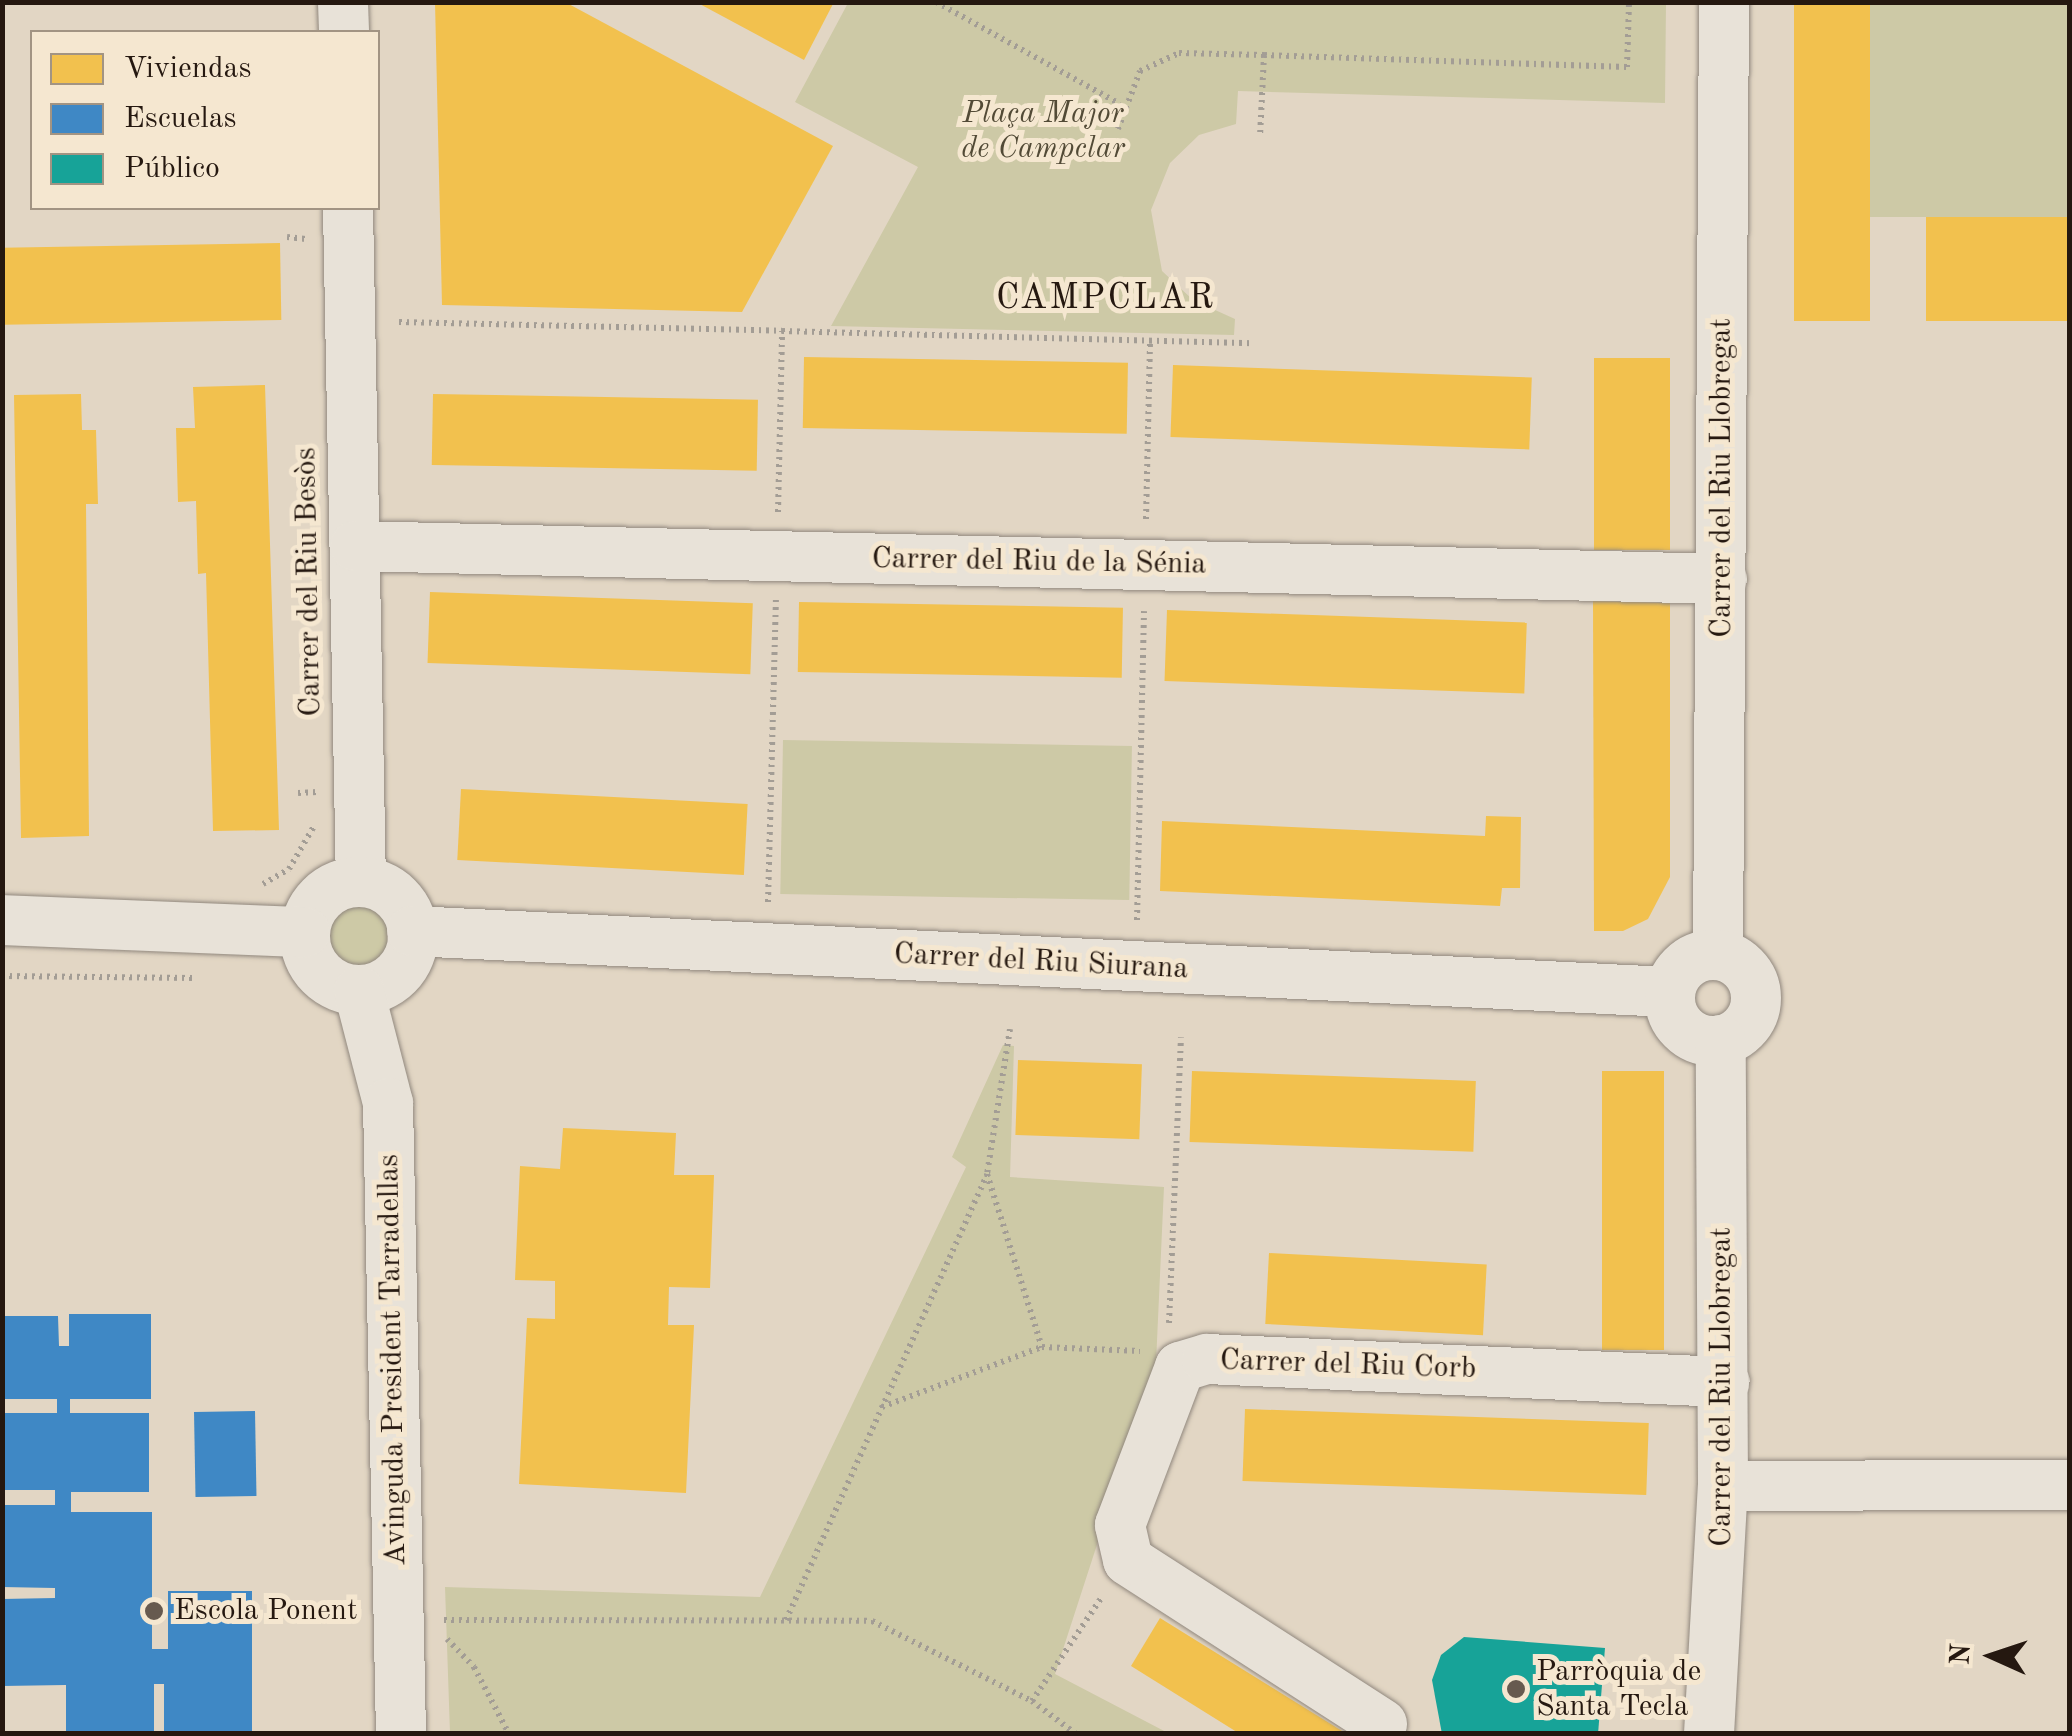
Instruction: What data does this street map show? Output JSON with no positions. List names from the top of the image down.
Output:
{
  "streets": {
    "street": [
      "Carrer del Riu Llobregat",
      "Carrer del Riu de la Sénia",
      "Carrer del Riu Besòs",
      "Carrer del Riu Siurana",
      "Avinguda President Tarradellas",
      "Carrer del Riu Corb"
    ]
  },
  "crossings": [
    ["Carrer del Riu Llobregat", "Carrer del Riu de la Sénia"],
    ["Carrer del Riu Llobregat", "Carrer del Riu Siurana"],
    ["Carrer del Riu Llobregat", "Carrer del Riu Corb"],
    ["Carrer del Riu de la Sénia", "Carrer del Riu Besòs"],
    ["Carrer del Riu Besòs", "Carrer del Riu Siurana"],
    ["Carrer del Riu Besòs", "Avinguda President Tarradellas"],
    ["Carrer del Riu Siurana", "Avinguda President Tarradellas"]
  ],
  "districts": ["CAMPCLAR"],
  "parks": ["Plaça Major de Campclar"],
  "places": ["Escola Ponent", "Parròquia de Santa Tecla"],
  "legend": ["Viviendas", "Escuelas", "Público"],
  "north": "left"
}
